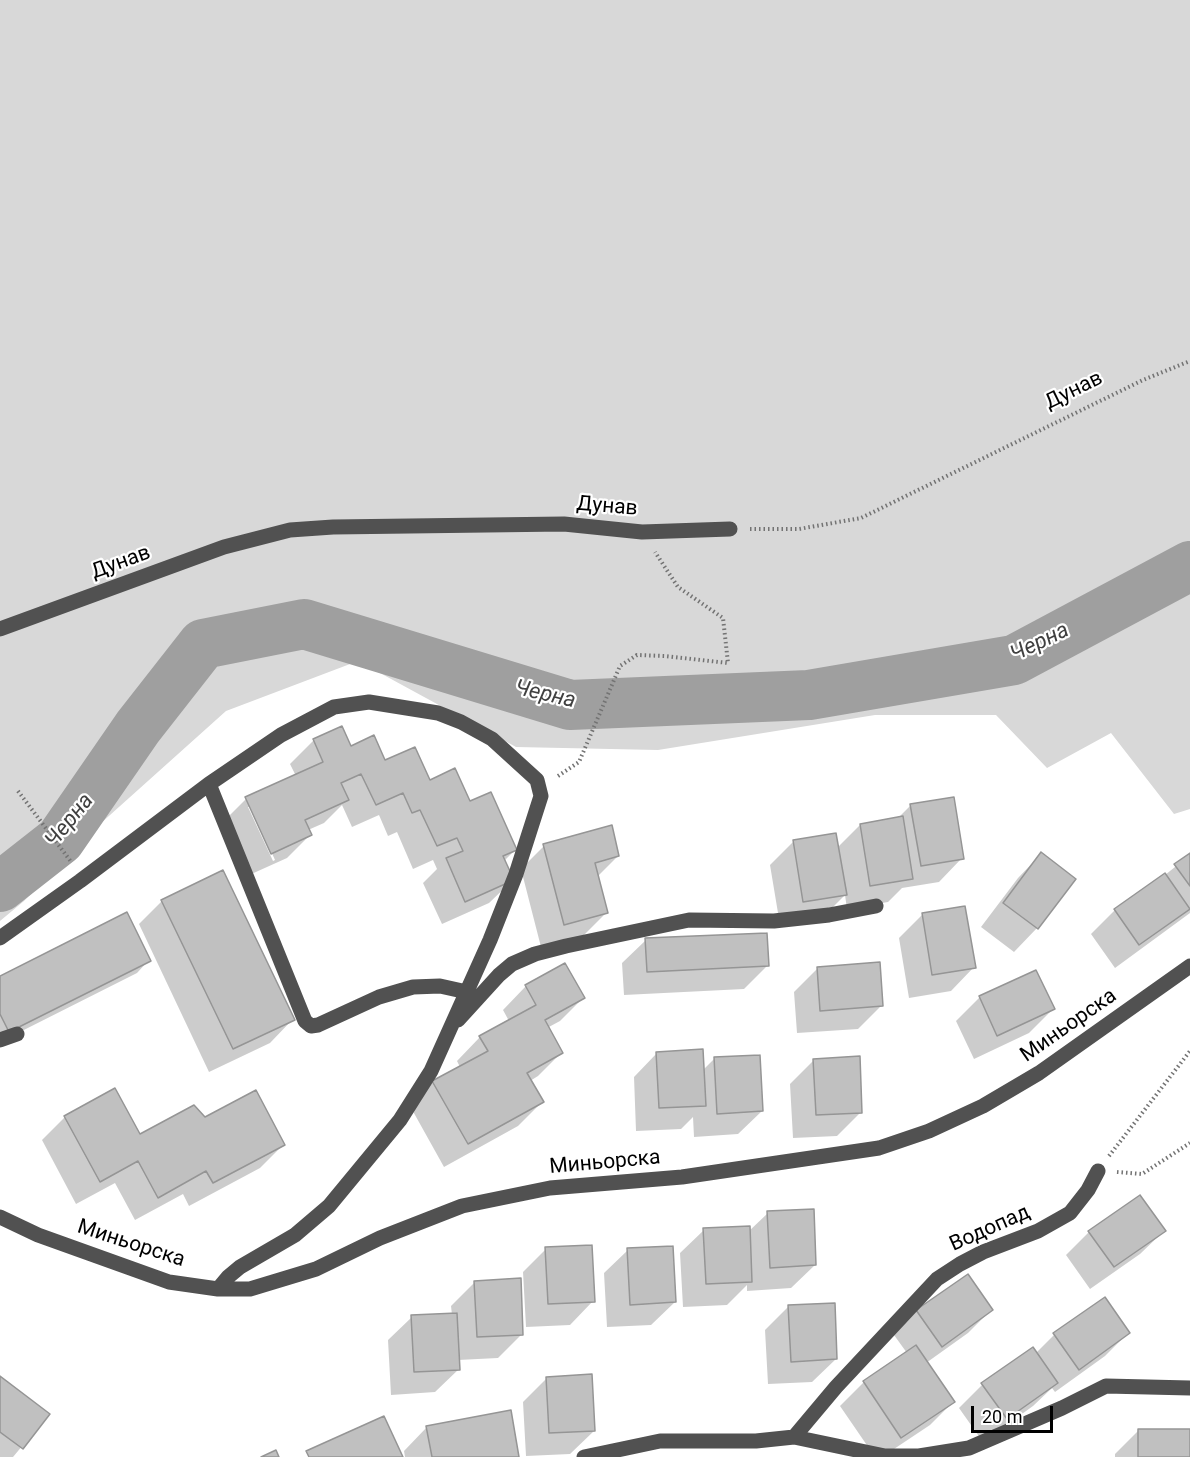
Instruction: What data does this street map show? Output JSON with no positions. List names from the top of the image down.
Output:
{
  "streets": {
    "street": ["Дунав", "Миньорска", "Водопад"]
  },
  "water": ["Черна"],
  "scale_bar": "20 m"
}
